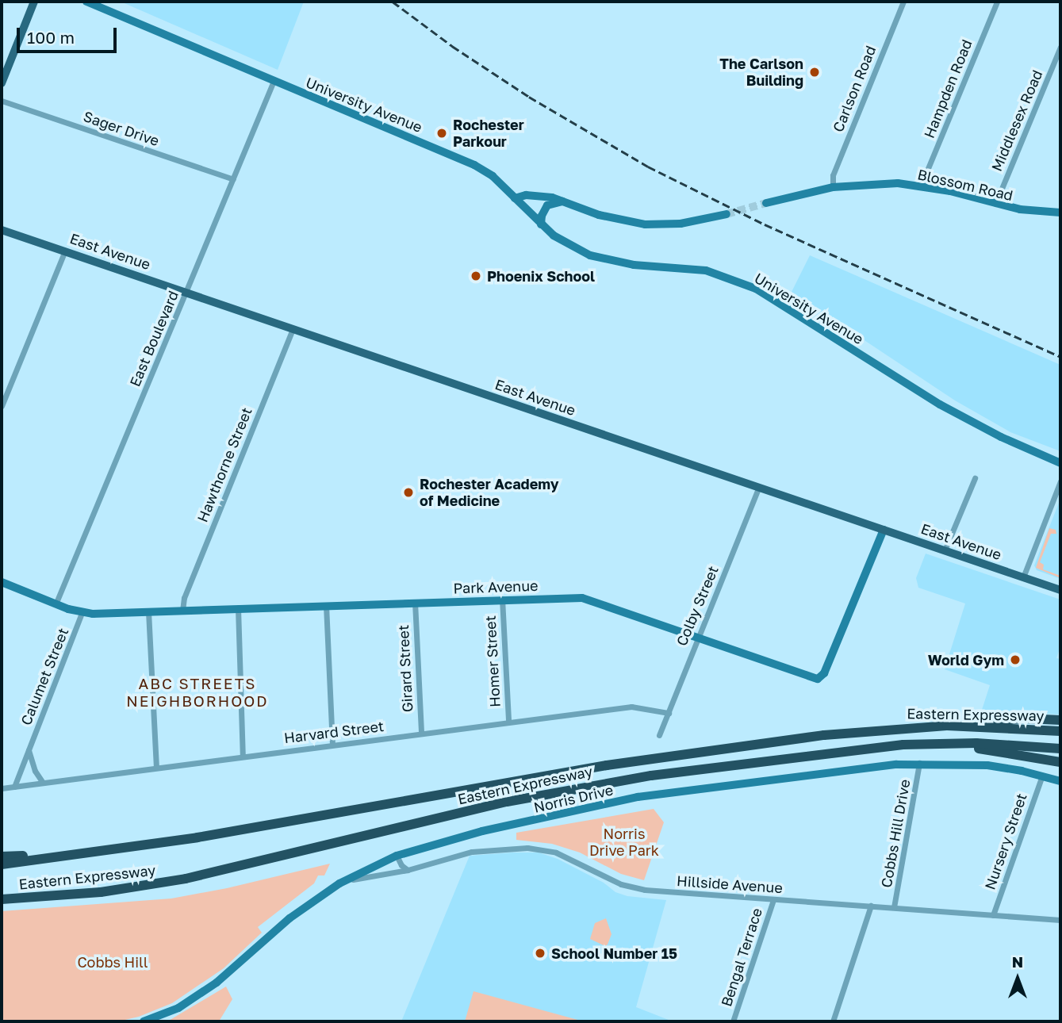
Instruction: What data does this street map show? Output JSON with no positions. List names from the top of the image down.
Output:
{
  "streets": {
    "highway": ["Eastern Expressway"],
    "main road": ["East Avenue"],
    "street": [
      "Carlson Road",
      "Hampden Road",
      "University Avenue",
      "Middlesex Road",
      "Sager Drive",
      "Blossom Road",
      "East Boulevard",
      "Hawthorne Street",
      "Park Avenue",
      "Colby Street",
      "Homer Street",
      "Girard Street",
      "Calumet Street",
      "Harvard Street",
      "Norris Drive",
      "Cobbs Hill Drive",
      "Nursery Street",
      "Hillside Avenue",
      "Bengal Terrace"
    ]
  },
  "crossings": [
    ["Carlson Road", "Blossom Road"],
    ["Hampden Road", "Blossom Road"],
    ["University Avenue", "East Boulevard"],
    ["Middlesex Road", "Blossom Road"],
    ["Sager Drive", "East Boulevard"],
    ["East Avenue", "East Boulevard"],
    ["East Avenue", "Hawthorne Street"],
    ["East Avenue", "Park Avenue"],
    ["East Avenue", "Colby Street"],
    ["East Boulevard", "Park Avenue"],
    ["Hawthorne Street", "Park Avenue"],
    ["Park Avenue", "Colby Street"],
    ["Park Avenue", "Homer Street"],
    ["Park Avenue", "Girard Street"],
    ["Park Avenue", "Calumet Street"],
    ["Colby Street", "Harvard Street"],
    ["Homer Street", "Harvard Street"],
    ["Girard Street", "Harvard Street"],
    ["Calumet Street", "Harvard Street"],
    ["Norris Drive", "Cobbs Hill Drive"],
    ["Norris Drive", "Nursery Street"],
    ["Norris Drive", "Hillside Avenue"],
    ["Cobbs Hill Drive", "Hillside Avenue"],
    ["Nursery Street", "Hillside Avenue"],
    ["Hillside Avenue", "Bengal Terrace"]
  ],
  "districts": ["ABC STREETS NEIGHBORHOOD"],
  "parks": ["Norris Drive Park", "Cobbs Hill"],
  "places": [
    "The Carlson Building",
    "Rochester Parkour",
    "Phoenix School",
    "Rochester Academy of Medicine",
    "World Gym",
    "School Number 15"
  ],
  "scale_bar": "100 m",
  "north": "top"
}
